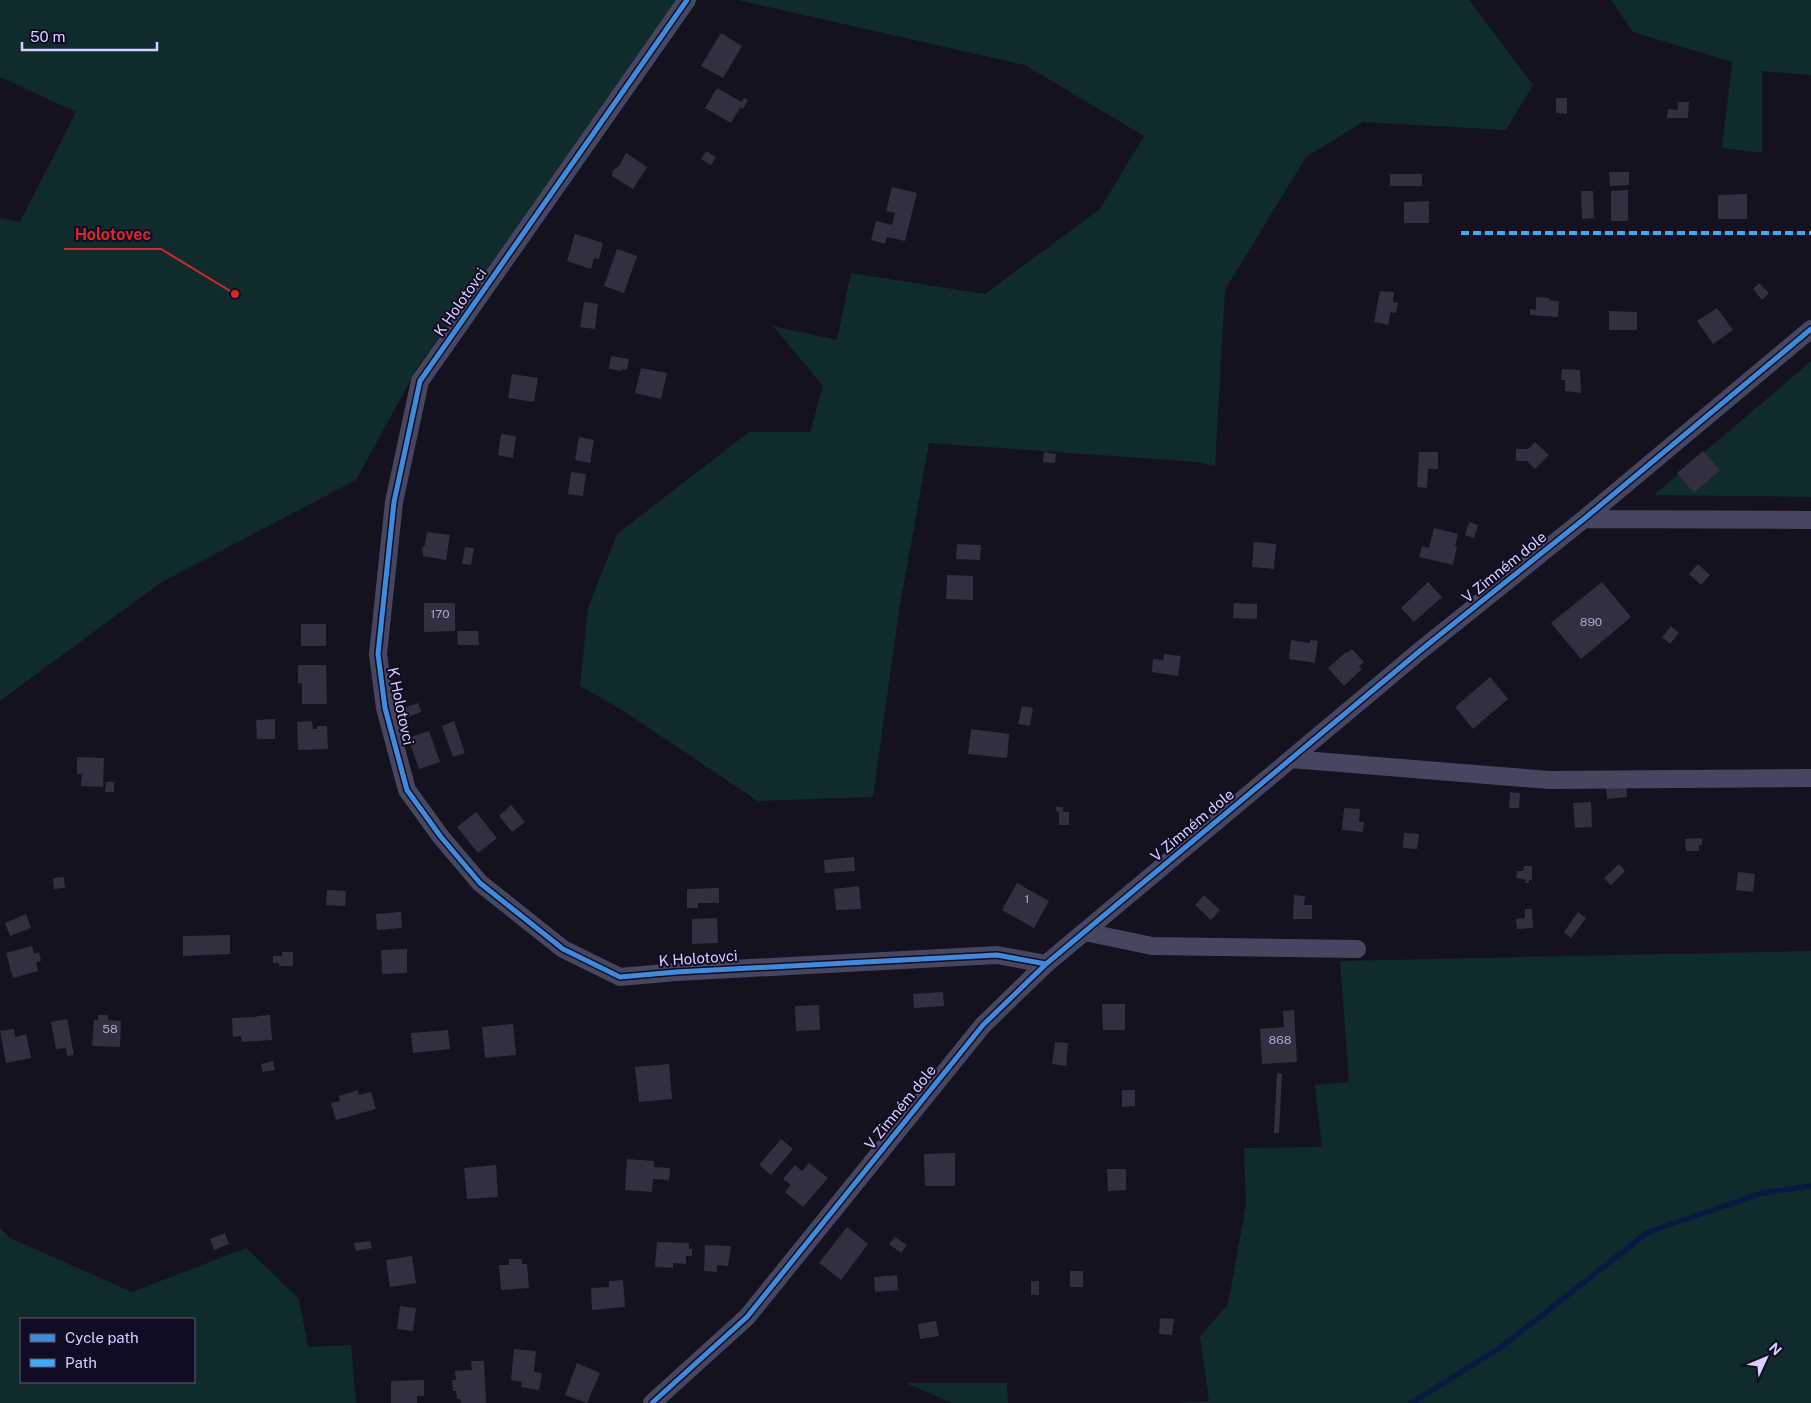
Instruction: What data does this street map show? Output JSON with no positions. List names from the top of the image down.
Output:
{
  "streets": {
    "street": ["K Holotovci", "V Zimném dole"]
  },
  "crossings": [
    ["K Holotovci", "V Zimném dole"]
  ],
  "places": ["Holotovec"],
  "house_numbers": [
    "170",
    "890",
    "1",
    "58",
    "868"
  ],
  "legend": ["Cycle path", "Path"],
  "scale_bar": "50 m",
  "north": "top right"
}
